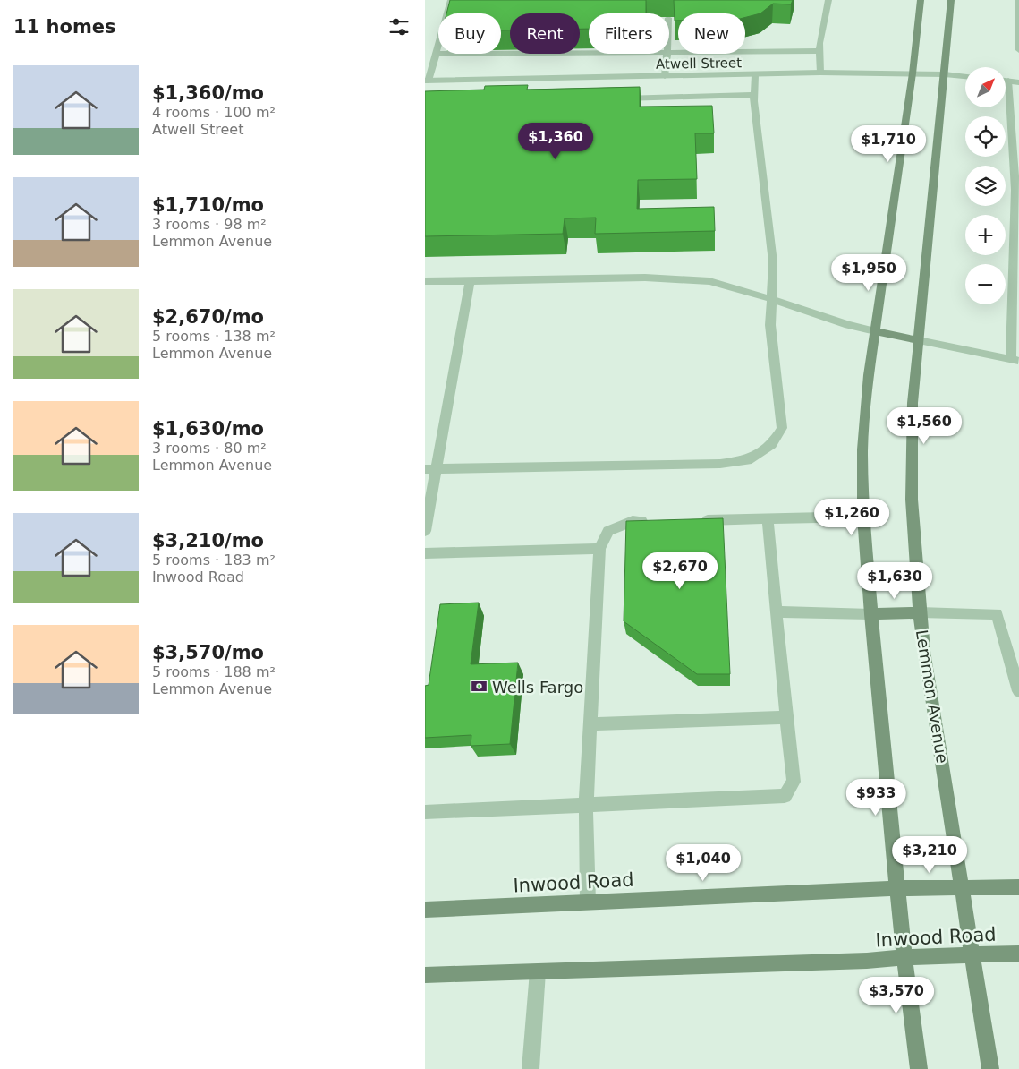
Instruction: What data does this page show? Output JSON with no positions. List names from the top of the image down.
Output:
{
  "streets": {
    "main road": ["Lemmon Avenue", "Inwood Road"],
    "street": ["Atwell Street"]
  },
  "crossings": [
    ["Atwell Street", "Lemmon Avenue"],
    ["Lemmon Avenue", "Inwood Road"]
  ],
  "places": {
    "bank": ["Wells Fargo"]
  },
  "north": "top right",
  "page": {
    "heading": "11 homes",
    "chip": [
      "Buy",
      "Rent",
      "Filters",
      "New"
    ],
    "list": [
      {
        "name": "$1,360/mo",
        "note": "4 rooms · 100 m² · Atwell Street"
      },
      {
        "name": "$1,710/mo",
        "note": "3 rooms · 98 m² · Lemmon Avenue"
      },
      {
        "name": "$2,670/mo",
        "note": "5 rooms · 138 m² · Lemmon Avenue"
      },
      {
        "name": "$1,630/mo",
        "note": "3 rooms · 80 m² · Lemmon Avenue"
      },
      {
        "name": "$3,210/mo",
        "note": "5 rooms · 183 m² · Inwood Road"
      },
      {
        "name": "$3,570/mo",
        "note": "5 rooms · 188 m² · Lemmon Avenue"
      }
    ],
    "map_buttons": ["+", "−"],
    "price": [
      "$1,360",
      "$1,710",
      "$1,950",
      "$1,560",
      "$1,260",
      "$2,670",
      "$1,630",
      "$933",
      "$3,210",
      "$1,040",
      "$3,570"
    ]
  }
}
